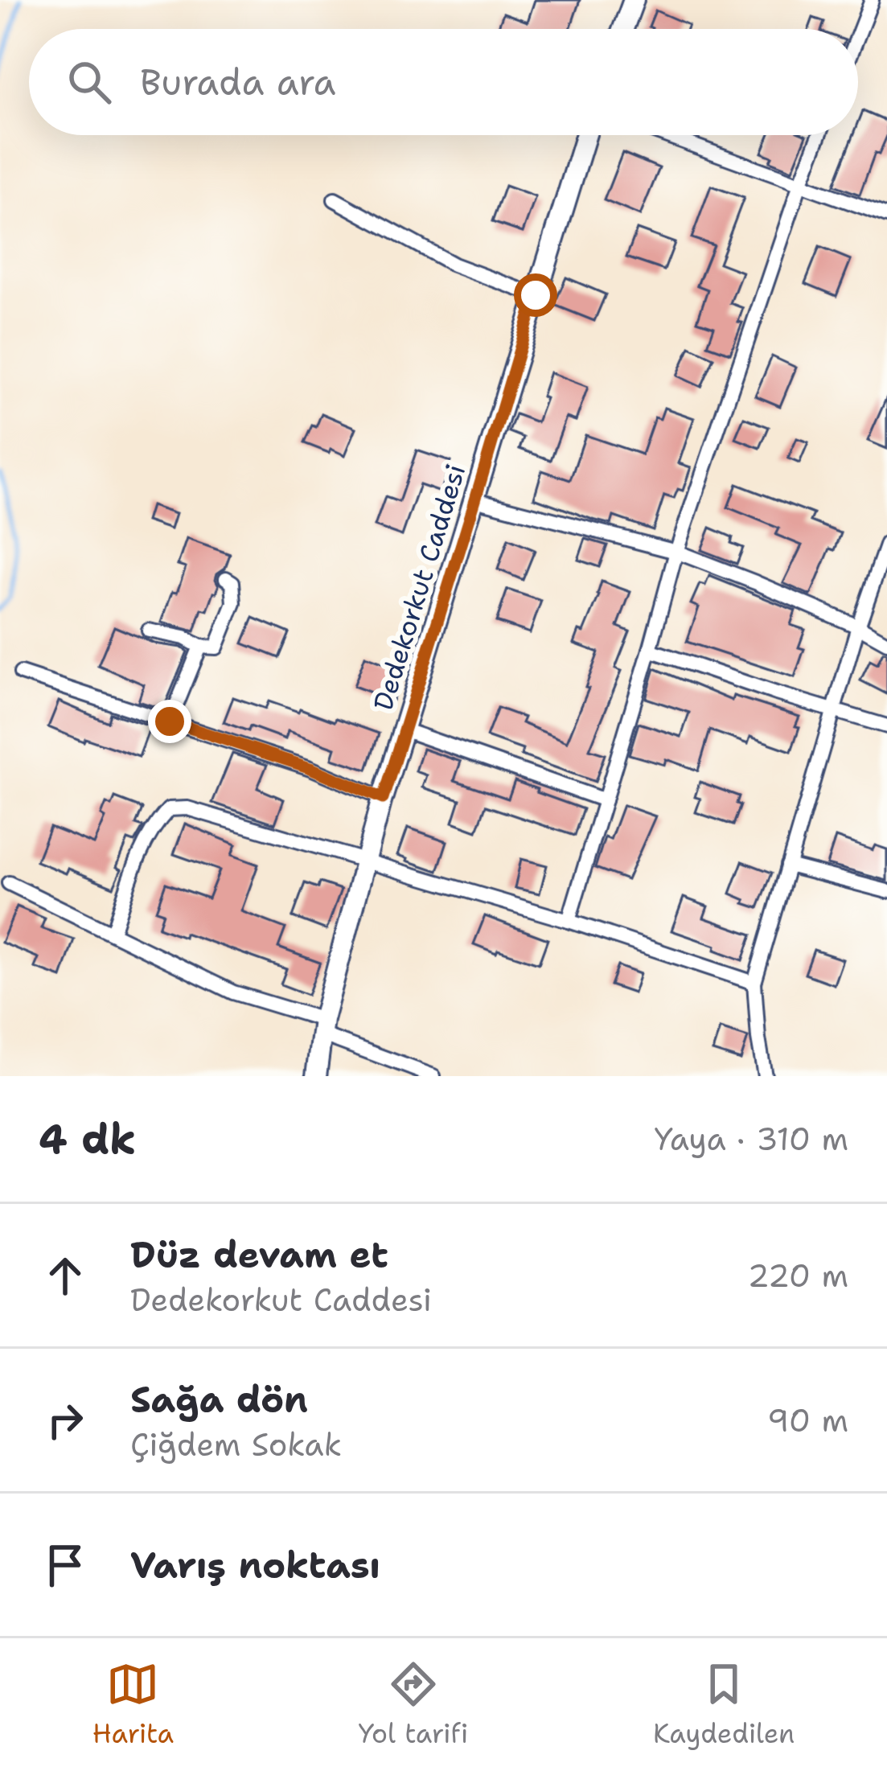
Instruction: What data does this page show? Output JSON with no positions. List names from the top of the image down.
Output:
{
  "streets": {
    "street": ["Dedekorkut Caddesi"]
  },
  "page": {
    "search": "Burada ara",
    "heading": ["4 dk", "Yaya · 310 m"],
    "list": [
      ["Düz devam et", "Dedekorkut Caddesi", "220 m"],
      ["Sağa dön", "Çiğdem Sokak", "90 m"],
      "Varış noktası"
    ],
    "nav": ["Harita", "Yol tarifi", "Kaydedilen"]
  }
}
